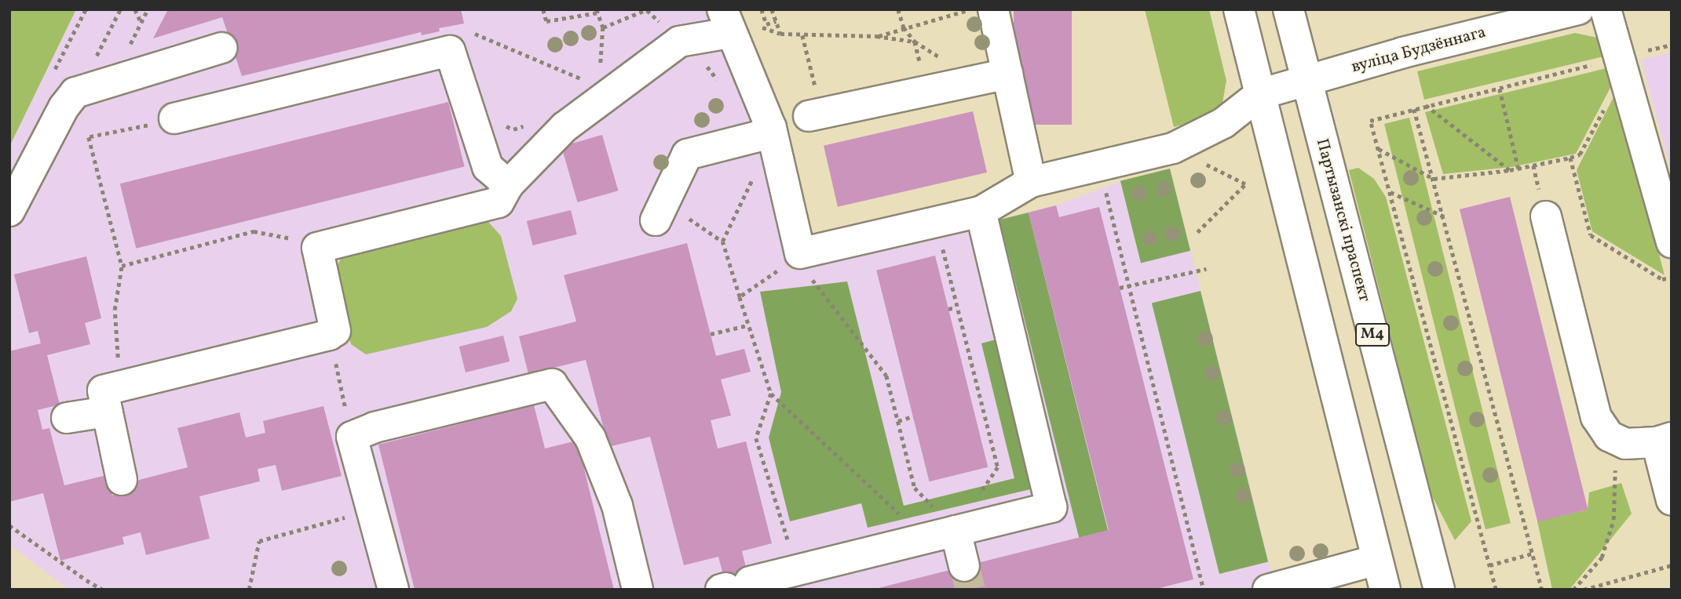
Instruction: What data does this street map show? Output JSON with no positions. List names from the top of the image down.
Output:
{
  "streets": {
    "main road": ["вуліца Будзённага", "Партызанскі праспект", "М4"]
  },
  "crossings": [
    ["вуліца Будзённага", "Партызанскі праспект"]
  ]
}
